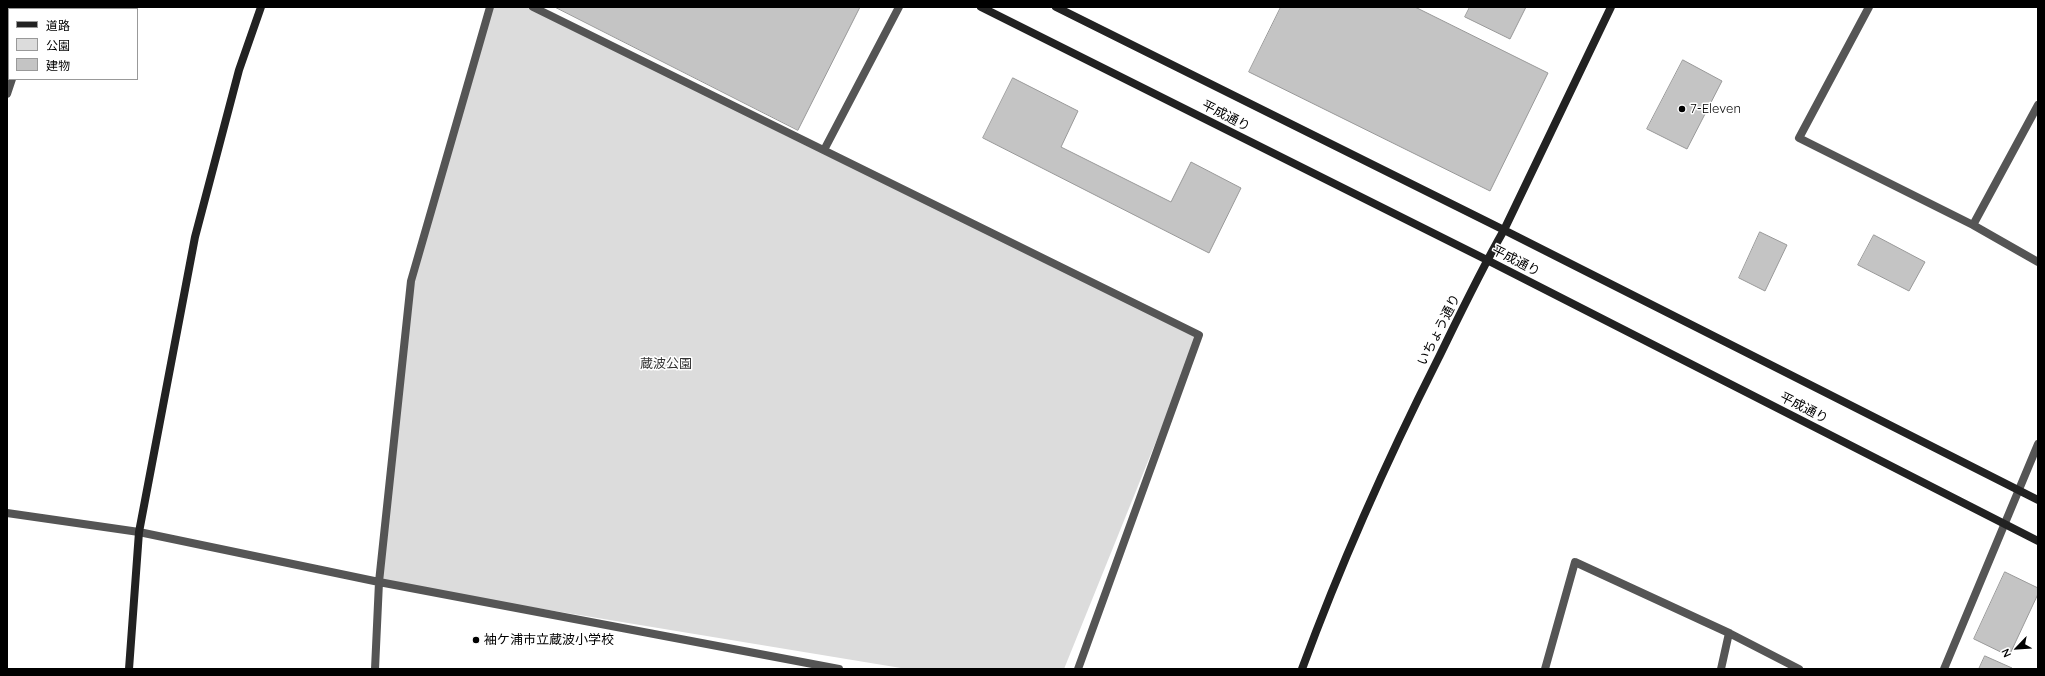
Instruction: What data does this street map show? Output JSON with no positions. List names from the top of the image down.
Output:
{
  "streets": {
    "street": ["平成通り", "いちょう通り"]
  },
  "crossings": [
    ["平成通り", "いちょう通り"]
  ],
  "parks": ["蔵波公園"],
  "places": ["7-Eleven", "袖ケ浦市立蔵波小学校"],
  "legend": ["道路", "公園", "建物"],
  "north": "bottom left"
}
